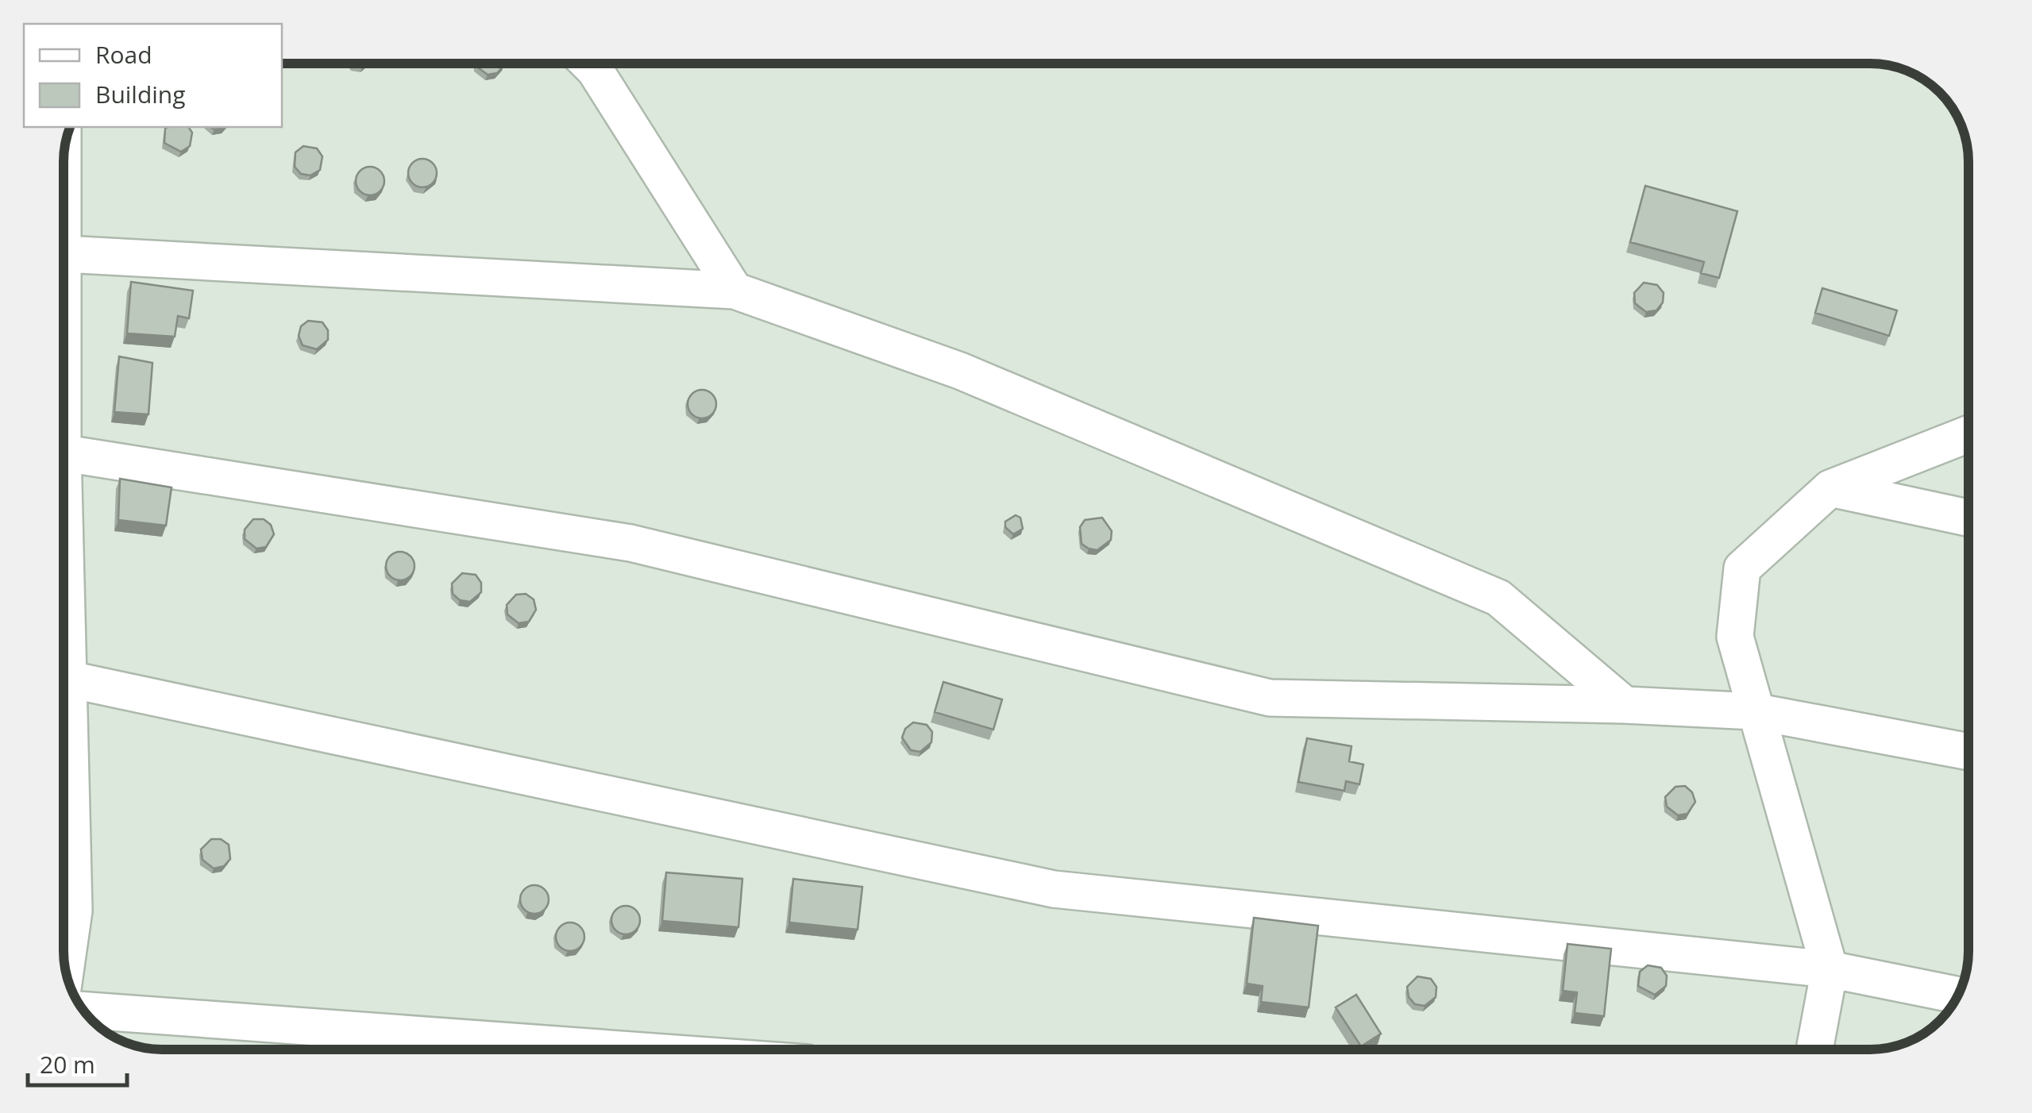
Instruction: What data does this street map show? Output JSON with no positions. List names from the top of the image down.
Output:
{
  "legend": ["Road", "Building"],
  "scale_bar": "20 m"
}
